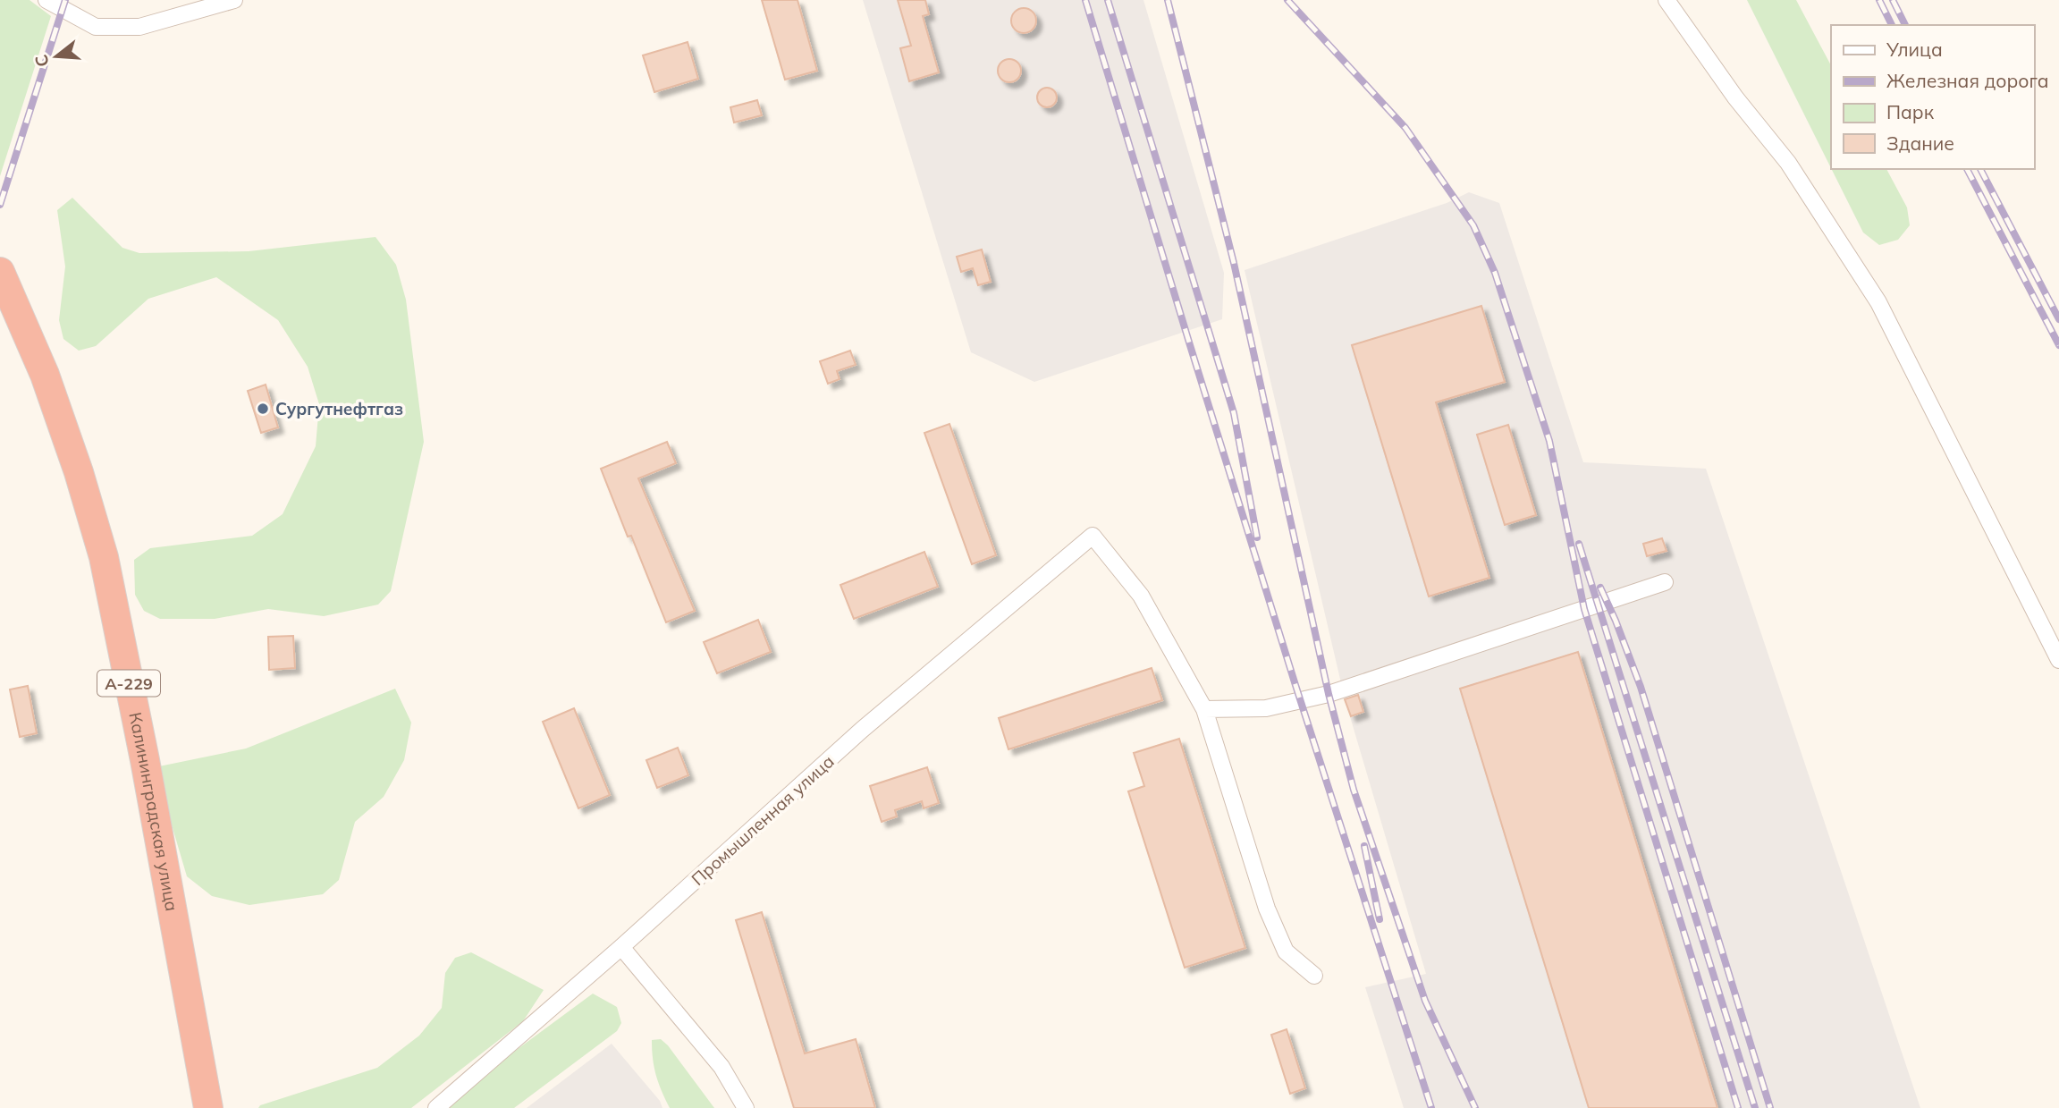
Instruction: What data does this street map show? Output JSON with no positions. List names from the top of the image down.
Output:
{
  "streets": {
    "highway": ["А-229", "Калининградская улица"],
    "street": ["Промышленная улица"]
  },
  "places": ["Сургутнефтгаз"],
  "legend": [
    "Улица",
    "Железная дорога",
    "Парк",
    "Здание"
  ],
  "north": "left"
}
